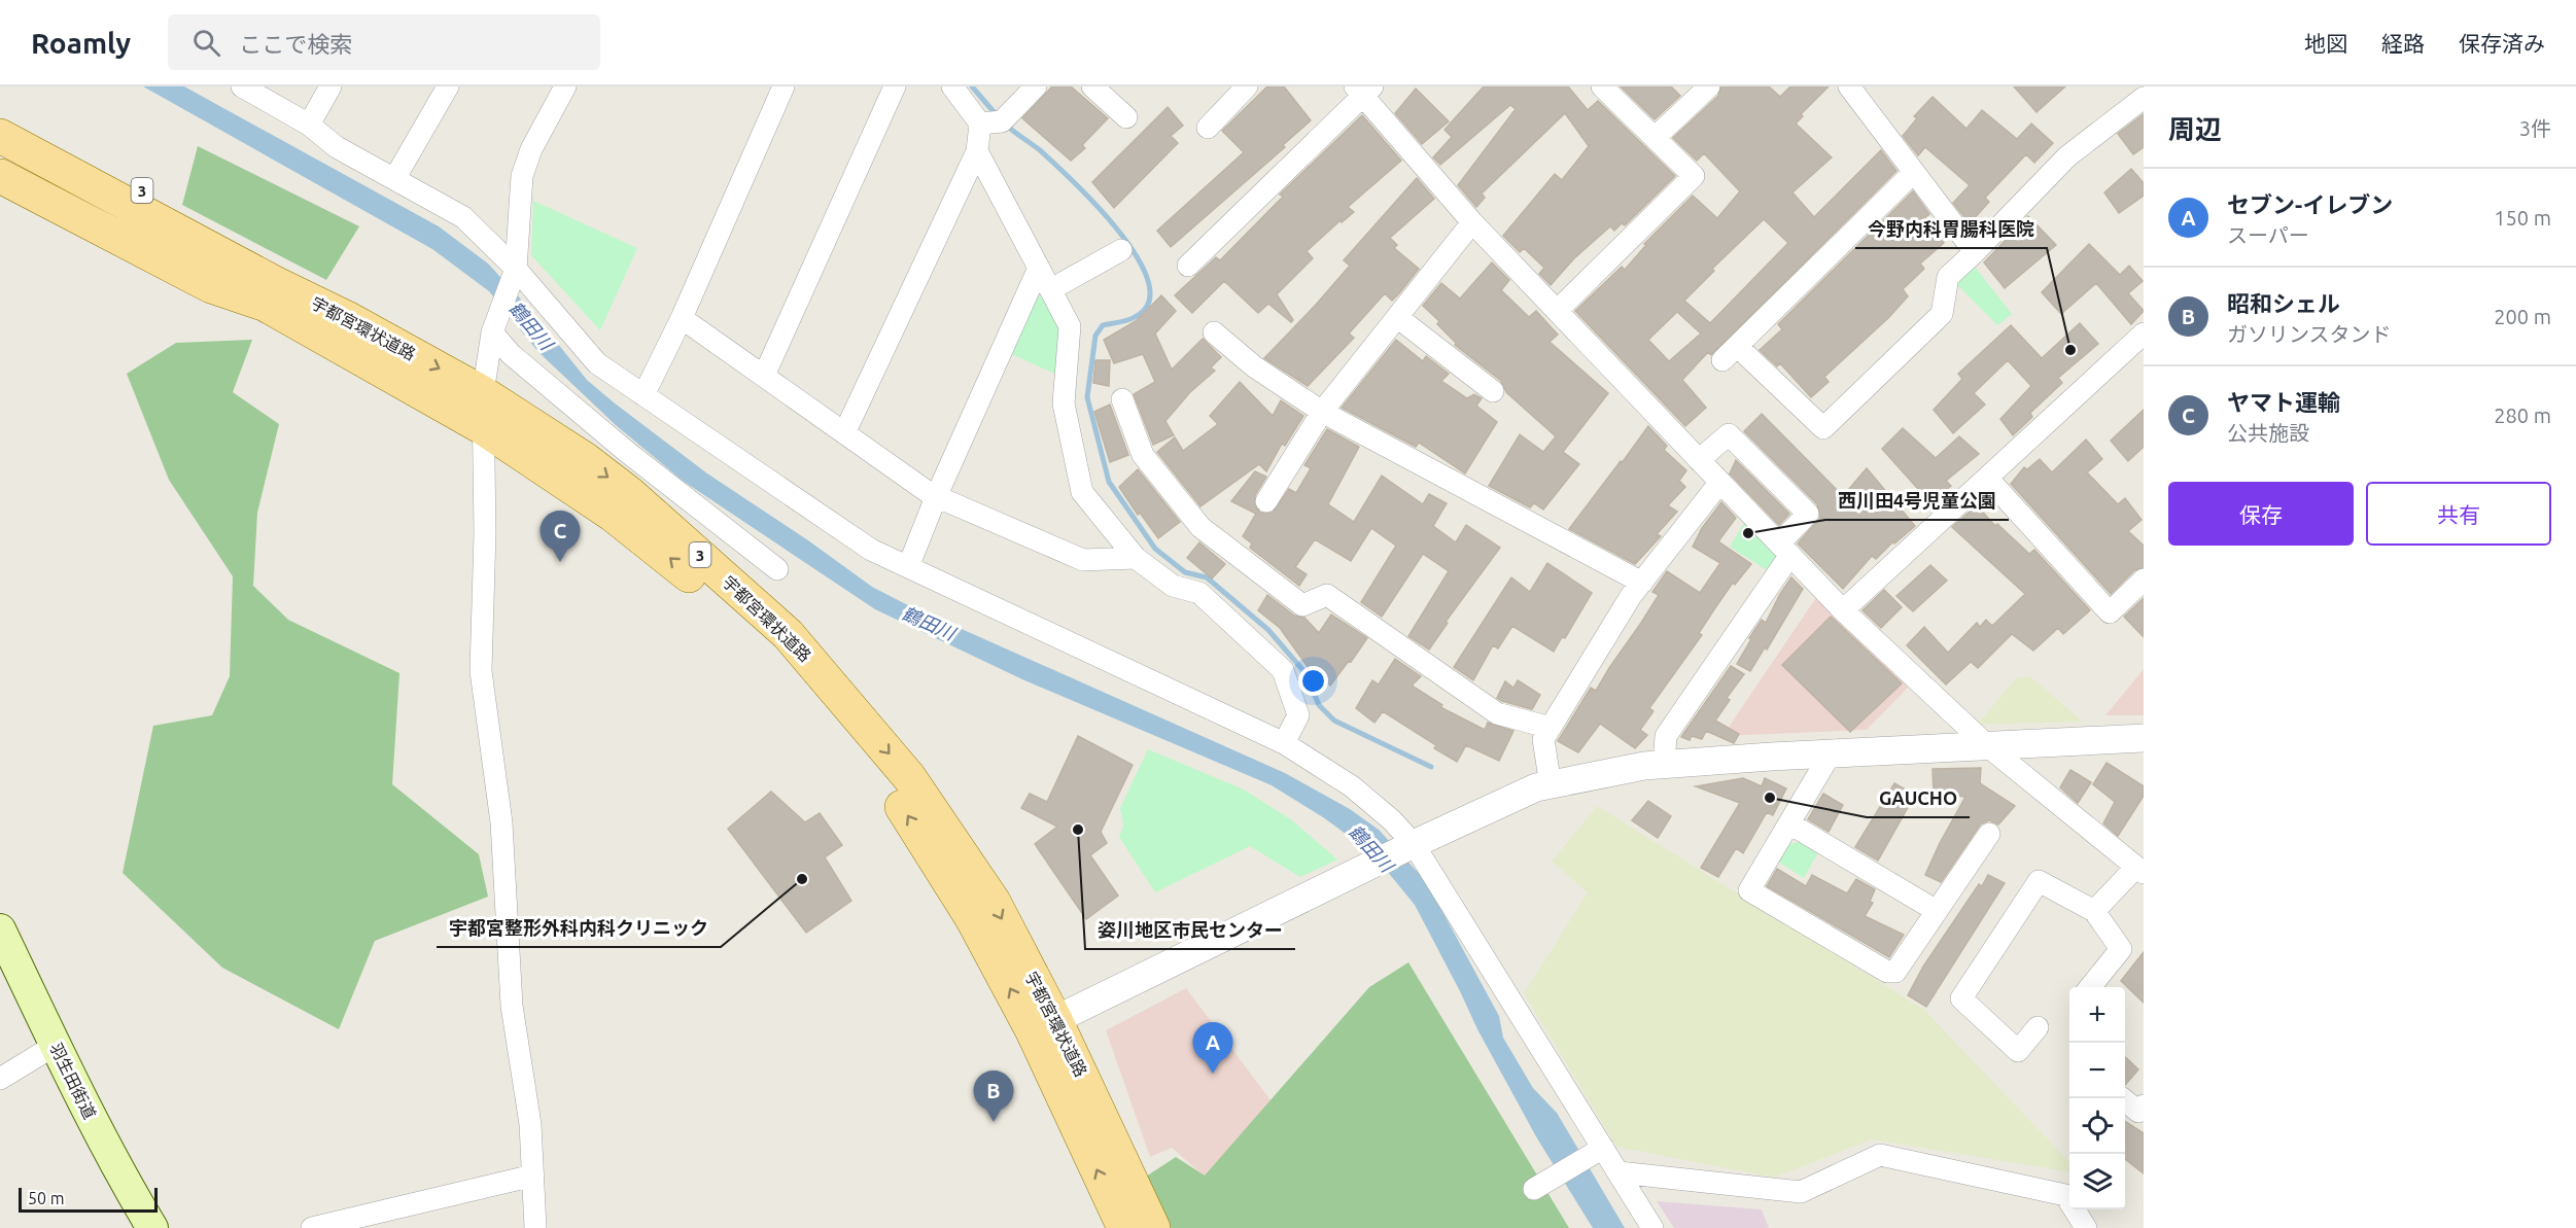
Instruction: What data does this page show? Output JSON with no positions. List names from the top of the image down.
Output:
{
  "streets": {
    "main road": ["3", "宇都宮環状道路", "羽生田街道"]
  },
  "crossings": [
    ["3", "宇都宮環状道路"]
  ],
  "water": ["鶴田川"],
  "places": [
    "今野内科胃腸科医院",
    "西川田4号児童公園",
    "GAUCHO",
    "姿川地区市民センター",
    "宇都宮整形外科内科クリニック"
  ],
  "scale_bar": "50 m",
  "page": {
    "header": "Roamly",
    "search": "ここで検索",
    "nav": ["地図", "経路", "保存済み"],
    "heading": ["周辺", "3件"],
    "list": [
      {
        "mark": "A",
        "name": "セブン-イレブン",
        "note": "スーパー",
        "value": "150 m"
      },
      {
        "mark": "B",
        "name": "昭和シェル",
        "note": "ガソリンスタンド",
        "value": "200 m"
      },
      {
        "mark": "C",
        "name": "ヤマト運輸",
        "note": "公共施設",
        "value": "280 m"
      }
    ],
    "buttons": ["保存", "共有"],
    "pins": ["C", "A", "B"],
    "map_buttons": ["+", "−"],
    "scale": "50 m"
  }
}
